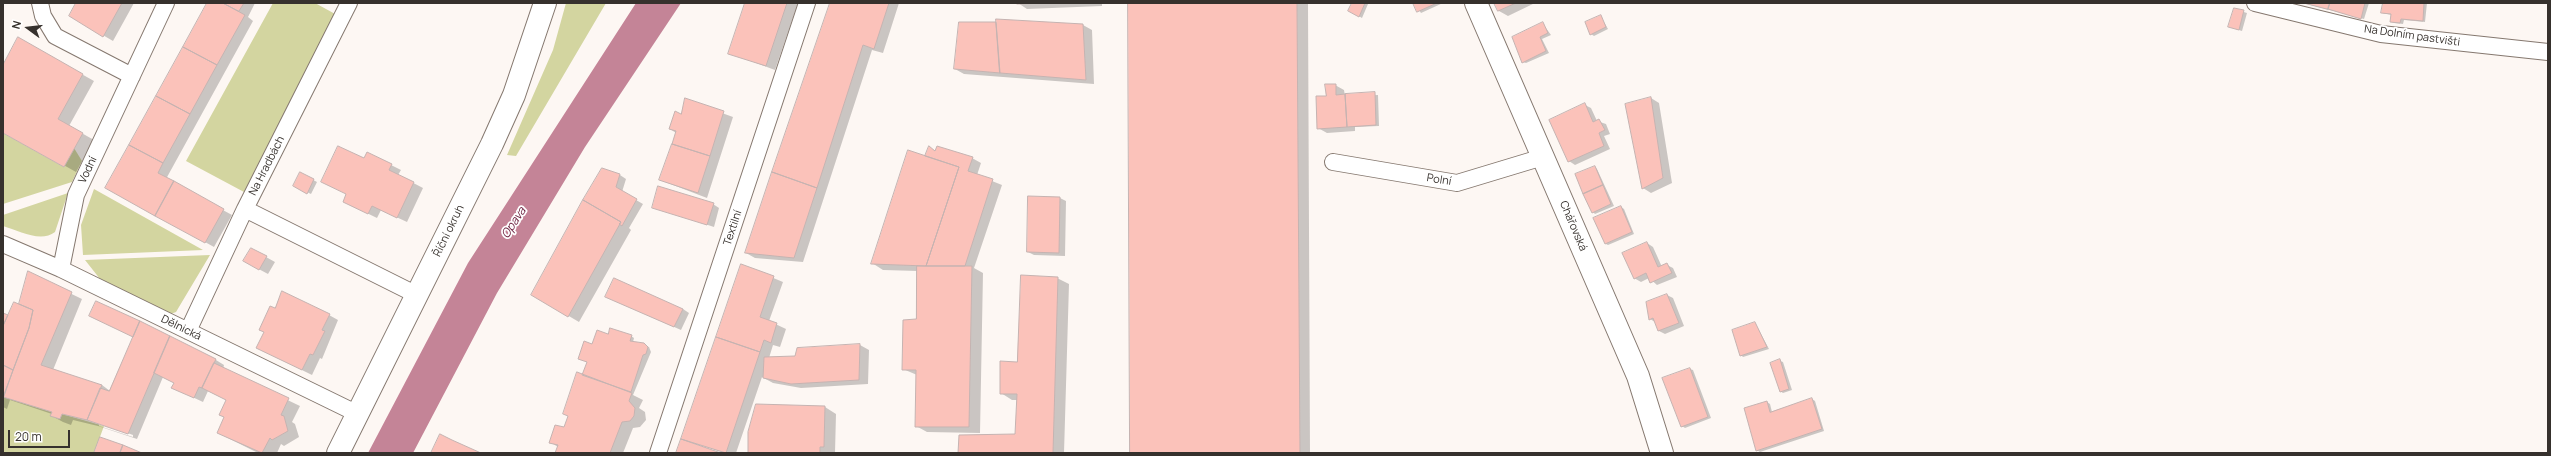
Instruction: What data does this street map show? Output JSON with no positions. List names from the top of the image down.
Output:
{
  "streets": {
    "main road": ["Chářovská", "Říční okruh"],
    "street": [
      "Na Dolním pastvišti",
      "Na Hradbách",
      "Vodní",
      "Polní",
      "Textilní",
      "Dělnická"
    ]
  },
  "crossings": [
    ["Na Hradbách", "Dělnická"],
    ["Vodní", "Dělnická"],
    ["Polní", "Chářovská"],
    ["Říční okruh", "Dělnická"]
  ],
  "water": ["Opava"],
  "scale_bar": "20 m",
  "north": "left"
}
